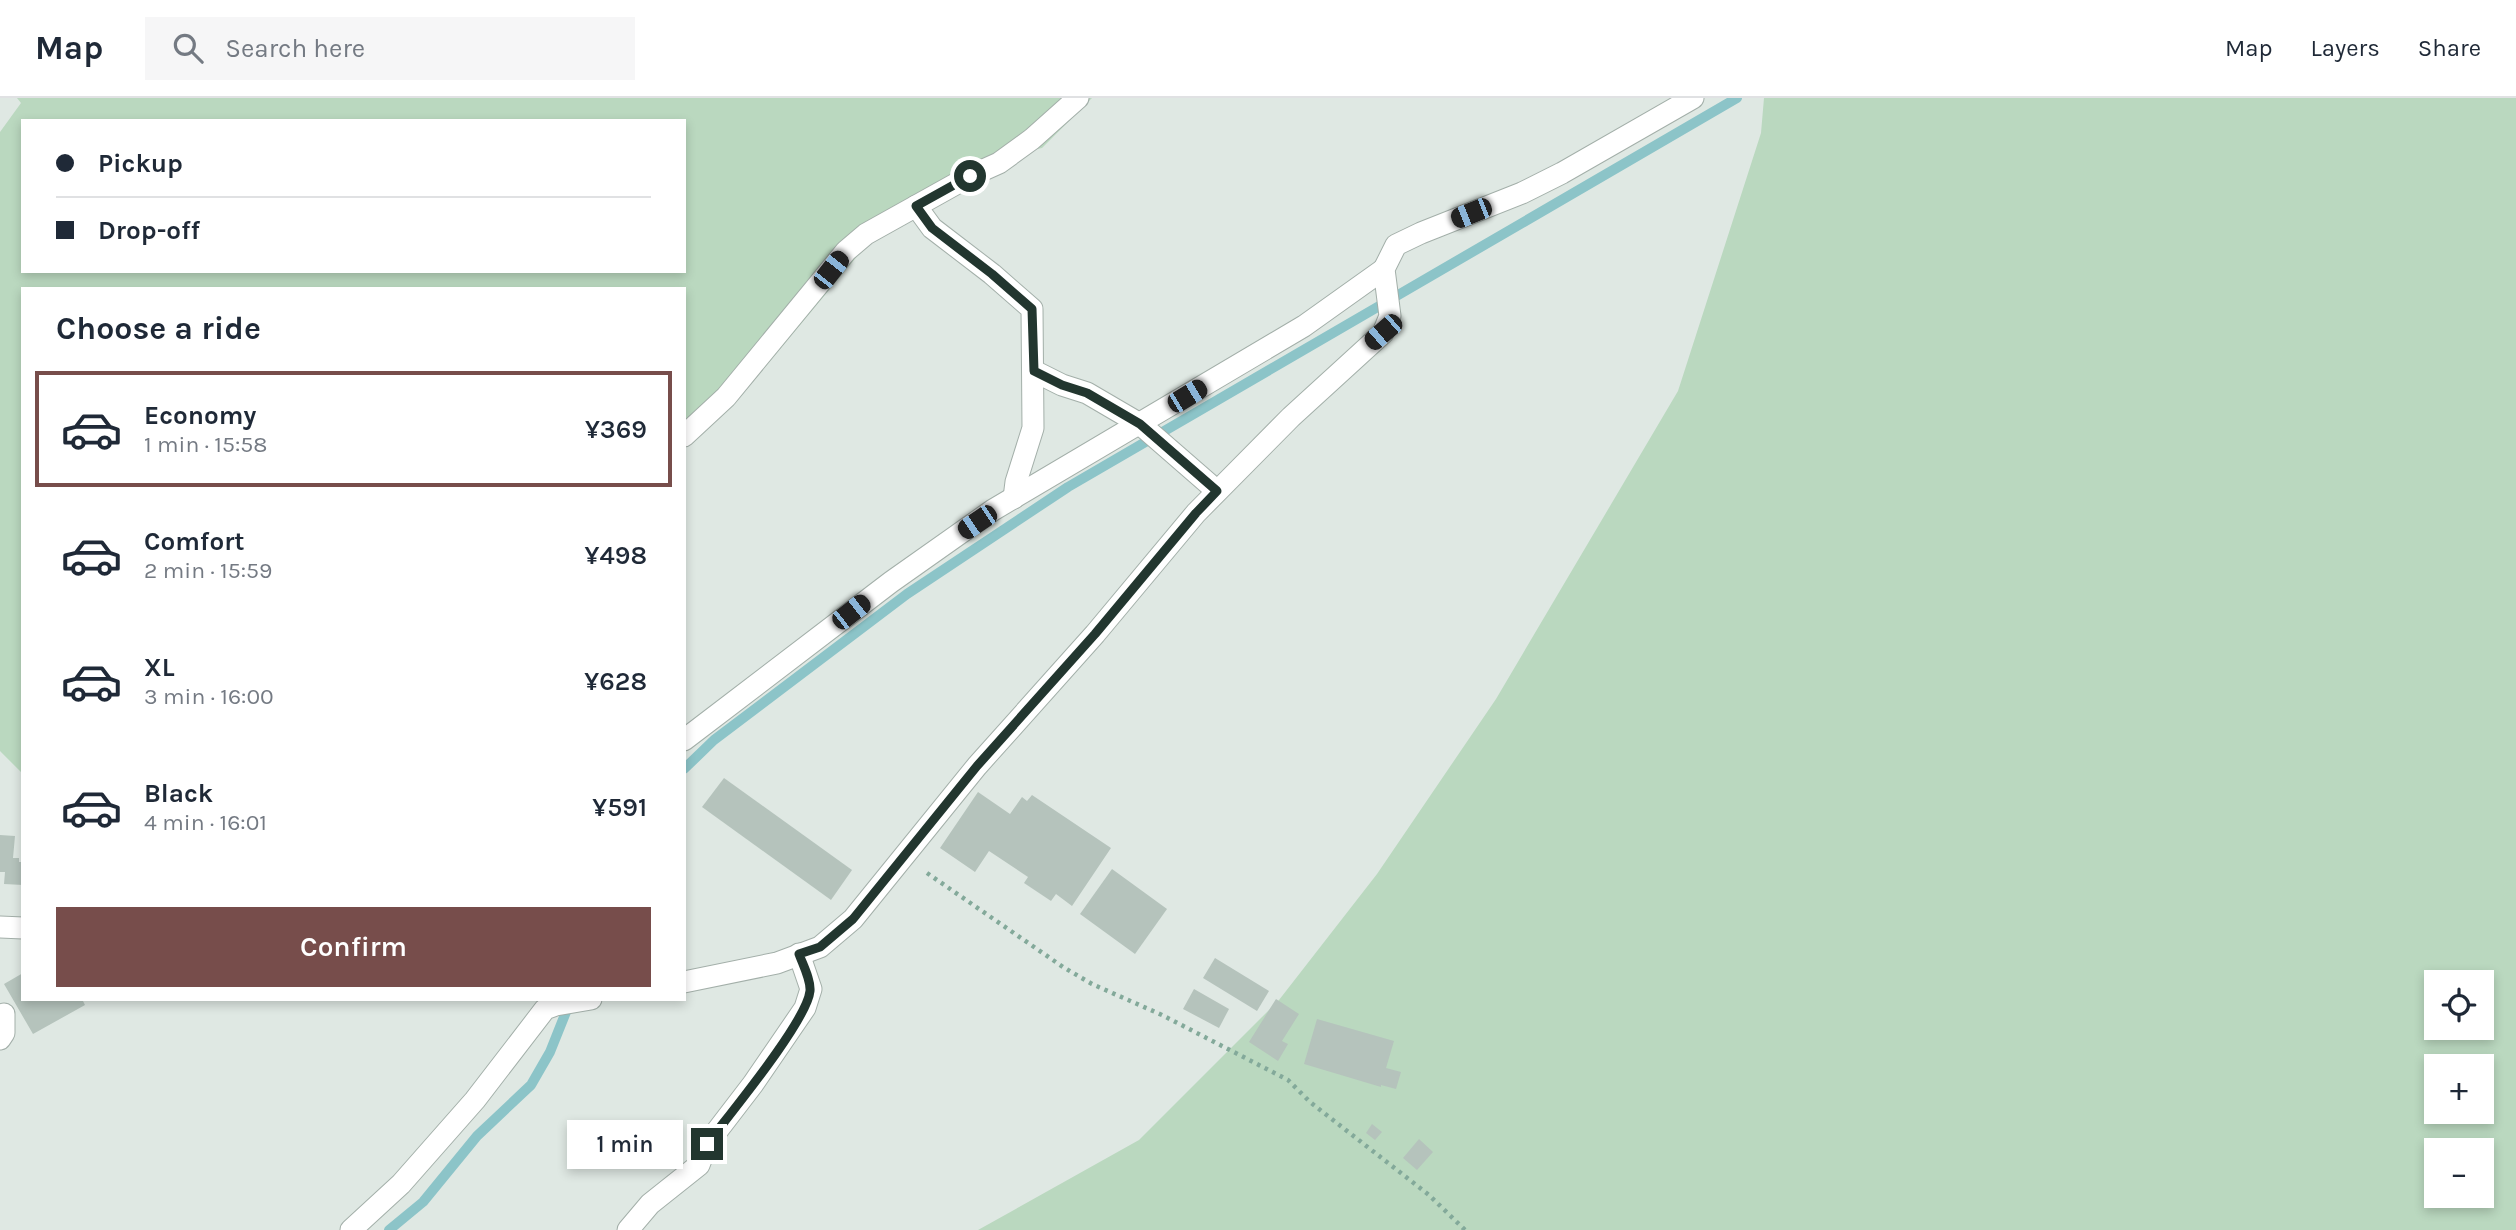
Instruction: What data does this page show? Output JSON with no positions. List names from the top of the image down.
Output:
{
  "page": {
    "header": "Map",
    "search": "Search here",
    "nav": ["Map", "Layers", "Share"],
    "banner": ["Pickup", "Drop-off"],
    "heading": "Choose a ride",
    "list": [
      {
        "name": "Economy",
        "note": "1 min · 15:58",
        "value": "¥369"
      },
      {
        "name": "Comfort",
        "note": "2 min · 15:59",
        "value": "¥498"
      },
      {
        "name": "XL",
        "note": "3 min · 16:00",
        "value": "¥628"
      },
      {
        "name": "Black",
        "note": "4 min · 16:01",
        "value": "¥591"
      }
    ],
    "buttons": "Confirm",
    "map_buttons": ["+", "−"],
    "bubble": "1 min"
  }
}
